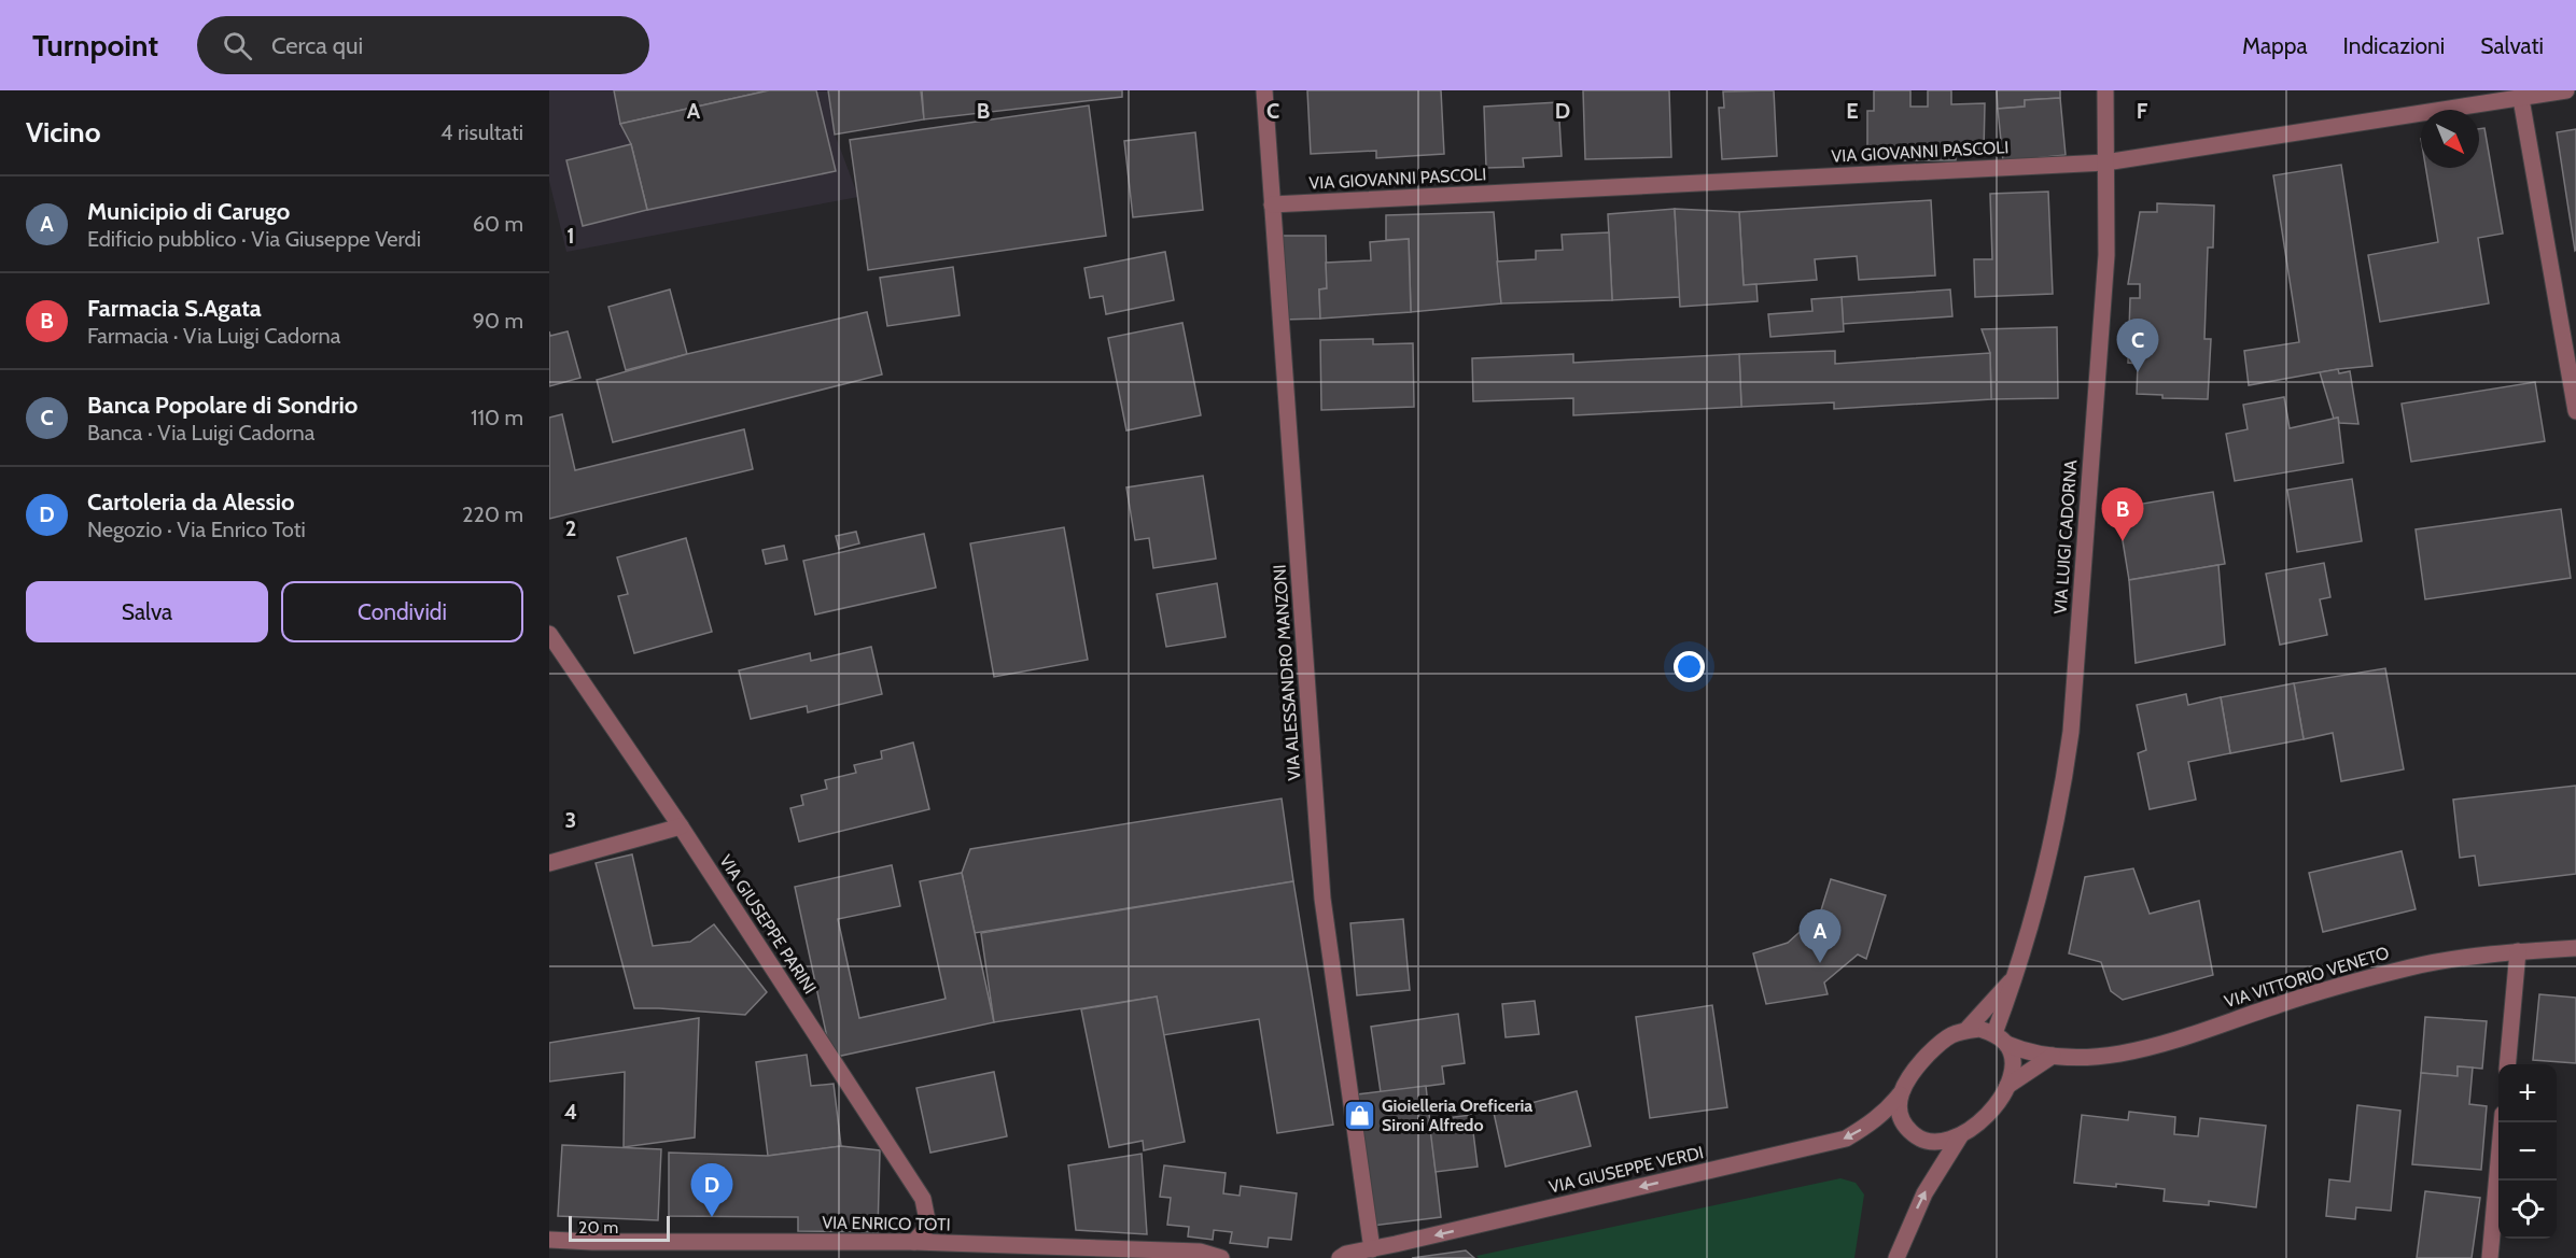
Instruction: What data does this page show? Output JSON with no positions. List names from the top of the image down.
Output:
{
  "streets": {
    "street": [
      "VIA GIOVANNI PASCOLI",
      "VIA LUIGI CADORNA",
      "VIA ALESSANDRO MANZONI",
      "VIA GIUSEPPE PARINI",
      "VIA VITTORIO VENETO",
      "VIA GIUSEPPE VERDI",
      "VIA ENRICO TOTI"
    ]
  },
  "crossings": [
    ["VIA GIOVANNI PASCOLI", "VIA LUIGI CADORNA"],
    ["VIA GIOVANNI PASCOLI", "VIA ALESSANDRO MANZONI"],
    ["VIA LUIGI CADORNA", "VIA VITTORIO VENETO"],
    ["VIA LUIGI CADORNA", "VIA GIUSEPPE VERDI"],
    ["VIA ALESSANDRO MANZONI", "VIA GIUSEPPE VERDI"],
    ["VIA GIUSEPPE PARINI", "VIA ENRICO TOTI"],
    ["VIA VITTORIO VENETO", "VIA GIUSEPPE VERDI"]
  ],
  "one_way": ["VIA GIUSEPPE VERDI"],
  "places": {
    "shop": ["Gioielleria Oreficeria Sironi Alfredo"]
  },
  "scale_bar": "20 m",
  "north": "bottom right",
  "page": {
    "header": "Turnpoint",
    "search": "Cerca qui",
    "nav": ["Mappa", "Indicazioni", "Salvati"],
    "heading": ["Vicino", "4 risultati"],
    "list": [
      {
        "mark": "A",
        "name": "Municipio di Carugo",
        "note": "Edificio pubblico · Via Giuseppe Verdi",
        "value": "60 m"
      },
      {
        "mark": "B",
        "name": "Farmacia S.Agata",
        "note": "Farmacia · Via Luigi Cadorna",
        "value": "90 m"
      },
      {
        "mark": "C",
        "name": "Banca Popolare di Sondrio",
        "note": "Banca · Via Luigi Cadorna",
        "value": "110 m"
      },
      {
        "mark": "D",
        "name": "Cartoleria da Alessio",
        "note": "Negozio · Via Enrico Toti",
        "value": "220 m"
      }
    ],
    "pins": [
      "C",
      "B",
      "A",
      "D"
    ],
    "buttons": ["Salva", "Condividi"],
    "map_buttons": ["+", "−"],
    "scale": "20 m"
  },
  "grid": {
    "columns": [
      "A",
      "B",
      "C",
      "D",
      "E",
      "F"
    ],
    "rows": [
      "1",
      "2",
      "3",
      "4"
    ]
  }
}
